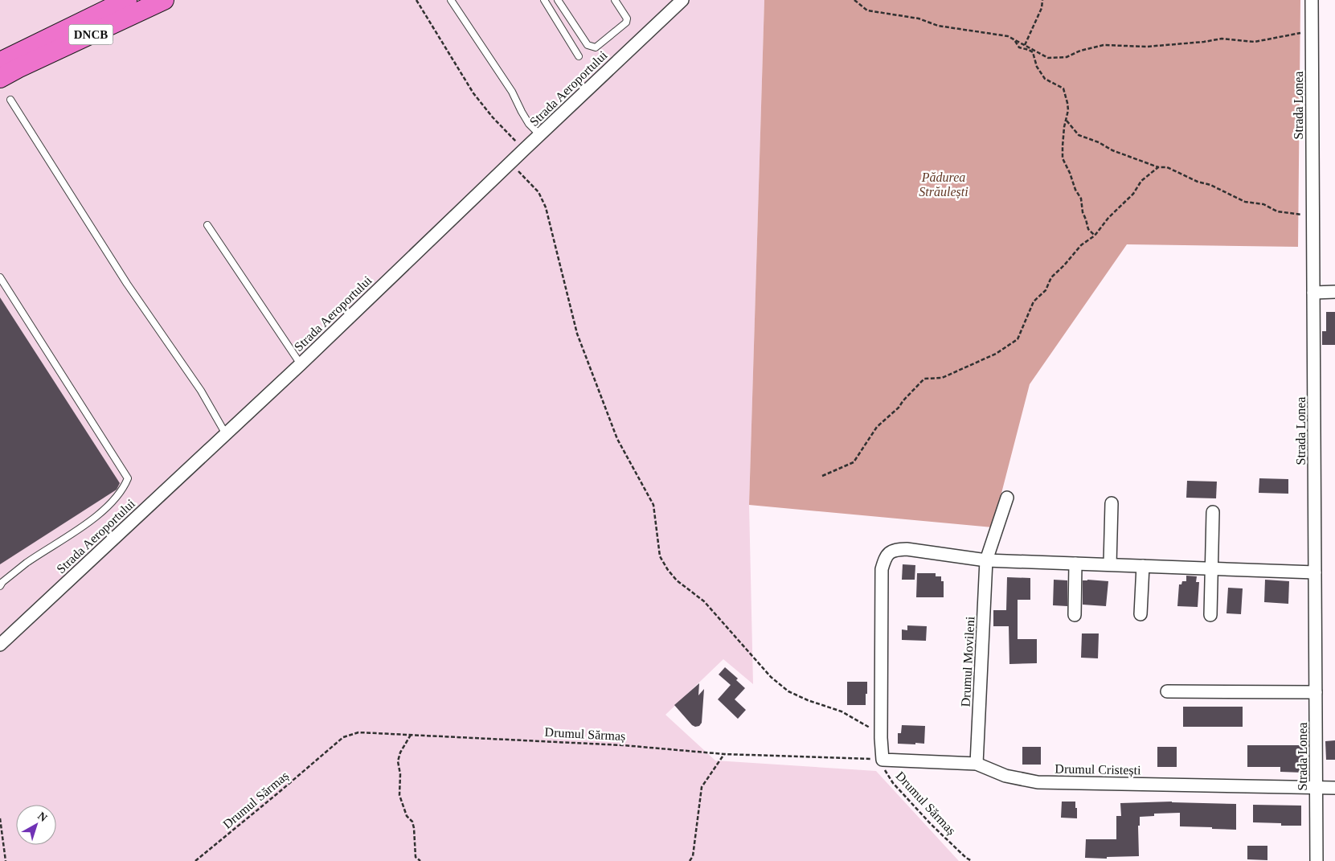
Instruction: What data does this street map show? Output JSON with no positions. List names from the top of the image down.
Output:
{
  "streets": {
    "main road": ["DNCB"],
    "street": [
      "Strada Aeroportului",
      "Strada Lonea",
      "Drumul Movileni",
      "Drumul Cristești"
    ],
    "path": ["Drumul Sărmaș"]
  },
  "crossings": [
    ["Strada Lonea", "Drumul Cristești"],
    ["Drumul Movileni", "Drumul Cristești"],
    ["Drumul Sărmaș", "Drumul Cristești"]
  ],
  "parks": ["Pădurea Străulești"],
  "north": "top right"
}
